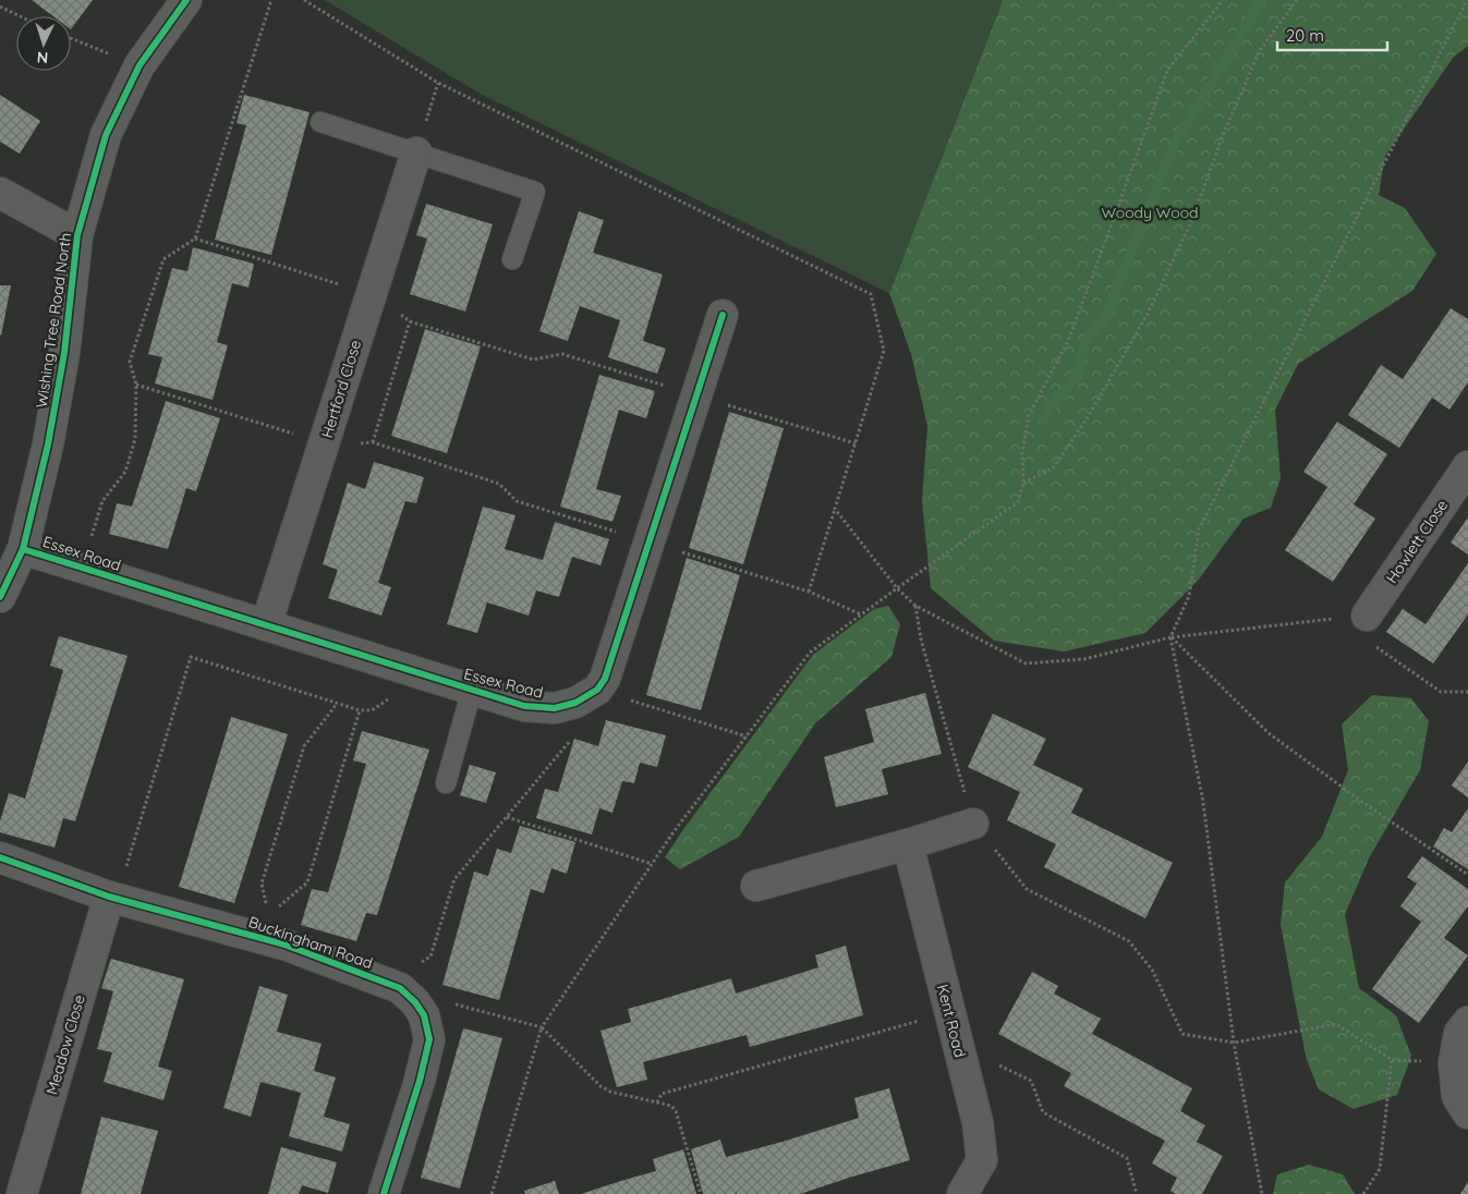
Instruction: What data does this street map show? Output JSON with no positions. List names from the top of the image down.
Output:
{
  "streets": {
    "street": [
      "Wishing Tree Road North",
      "Hertford Close",
      "Howlett Close",
      "Essex Road",
      "Buckingham Road",
      "Kent Road",
      "Meadow Close"
    ]
  },
  "crossings": [
    ["Wishing Tree Road North", "Essex Road"],
    ["Hertford Close", "Essex Road"],
    ["Buckingham Road", "Meadow Close"]
  ],
  "parks": ["Woody Wood"],
  "scale_bar": "20 m",
  "north": "bottom"
}
